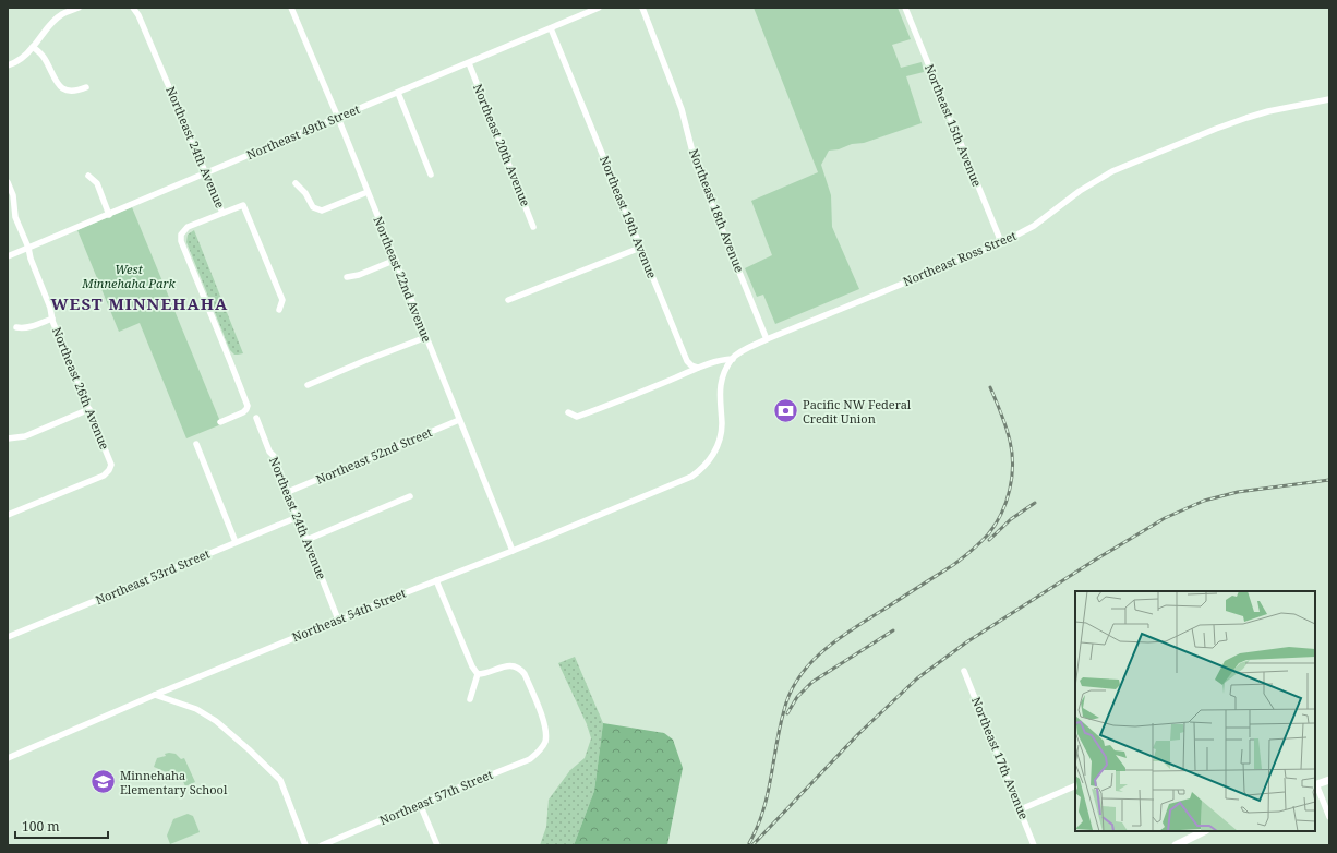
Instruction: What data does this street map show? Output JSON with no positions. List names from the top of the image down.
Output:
{
  "streets": {
    "street": [
      "Northeast 15th Avenue",
      "Northeast 49th Street",
      "Northeast 20th Avenue",
      "Northeast 24th Avenue",
      "Northeast 18th Avenue",
      "Northeast 19th Avenue",
      "Northeast Ross Street",
      "Northeast 22nd Avenue",
      "Northeast 26th Avenue",
      "Northeast 52nd Street",
      "Northeast 53rd Street",
      "Northeast 54th Street",
      "Northeast 17th Avenue",
      "Northeast 57th Street"
    ]
  },
  "crossings": [
    ["Northeast 15th Avenue", "Northeast Ross Street"],
    ["Northeast 49th Street", "Northeast 20th Avenue"],
    ["Northeast 49th Street", "Northeast 24th Avenue"],
    ["Northeast 49th Street", "Northeast 19th Avenue"],
    ["Northeast 49th Street", "Northeast 22nd Avenue"],
    ["Northeast 49th Street", "Northeast 26th Avenue"],
    ["Northeast 24th Avenue", "Northeast 52nd Street"],
    ["Northeast 24th Avenue", "Northeast 53rd Street"],
    ["Northeast 24th Avenue", "Northeast 54th Street"],
    ["Northeast 18th Avenue", "Northeast Ross Street"],
    ["Northeast Ross Street", "Northeast 54th Street"],
    ["Northeast 22nd Avenue", "Northeast 52nd Street"],
    ["Northeast 22nd Avenue", "Northeast 54th Street"]
  ],
  "districts": ["WEST MINNEHAHA"],
  "parks": ["West Minnehaha Park"],
  "places": {
    "bank": ["Pacific NW Federal Credit Union"],
    "school or university": ["Minnehaha Elementary School"]
  },
  "scale_bar": "100 m"
}
